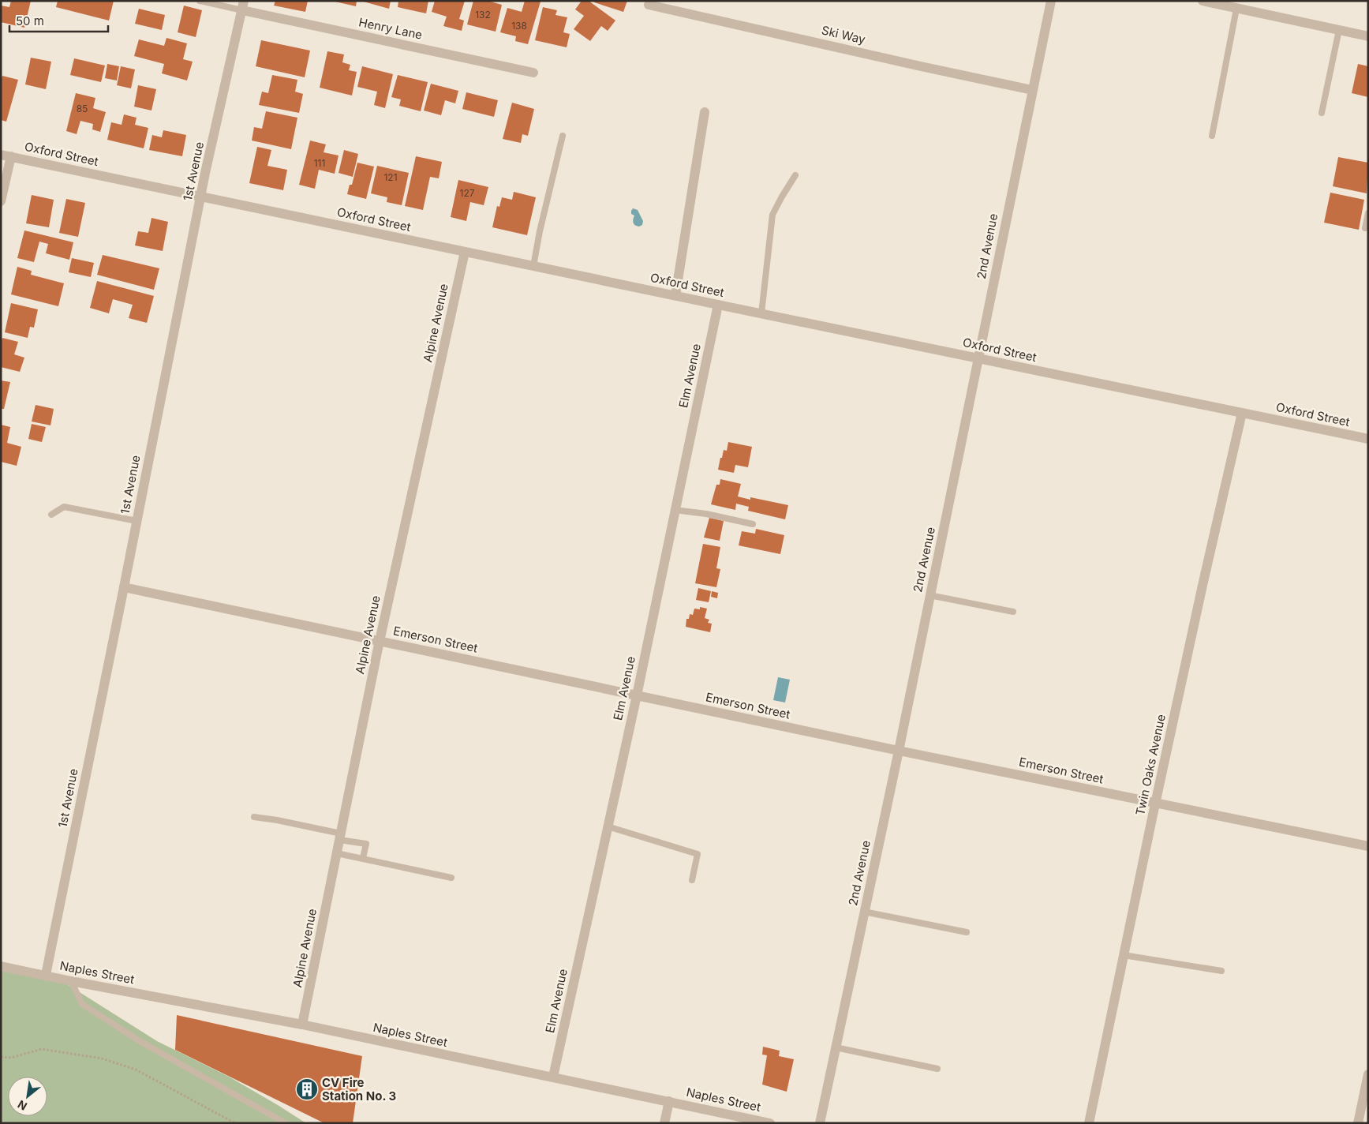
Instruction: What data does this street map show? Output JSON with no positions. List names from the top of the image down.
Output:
{
  "streets": {
    "street": [
      "Henry Lane",
      "Ski Way",
      "Oxford Street",
      "1st Avenue",
      "2nd Avenue",
      "Alpine Avenue",
      "Elm Avenue",
      "Emerson Street",
      "Twin Oaks Avenue",
      "Naples Street"
    ]
  },
  "crossings": [
    ["Henry Lane", "1st Avenue"],
    ["Ski Way", "2nd Avenue"],
    ["Oxford Street", "1st Avenue"],
    ["Oxford Street", "2nd Avenue"],
    ["Oxford Street", "Alpine Avenue"],
    ["Oxford Street", "Elm Avenue"],
    ["Oxford Street", "Twin Oaks Avenue"],
    ["1st Avenue", "Emerson Street"],
    ["1st Avenue", "Naples Street"],
    ["2nd Avenue", "Emerson Street"],
    ["Alpine Avenue", "Emerson Street"],
    ["Alpine Avenue", "Naples Street"],
    ["Elm Avenue", "Emerson Street"],
    ["Elm Avenue", "Naples Street"],
    ["Emerson Street", "Twin Oaks Avenue"]
  ],
  "places": {
    "building": ["CV Fire Station No. 3"]
  },
  "house_numbers": [
    "132",
    "138",
    "85",
    "111",
    "121",
    "127"
  ],
  "scale_bar": "50 m",
  "north": "bottom left"
}
